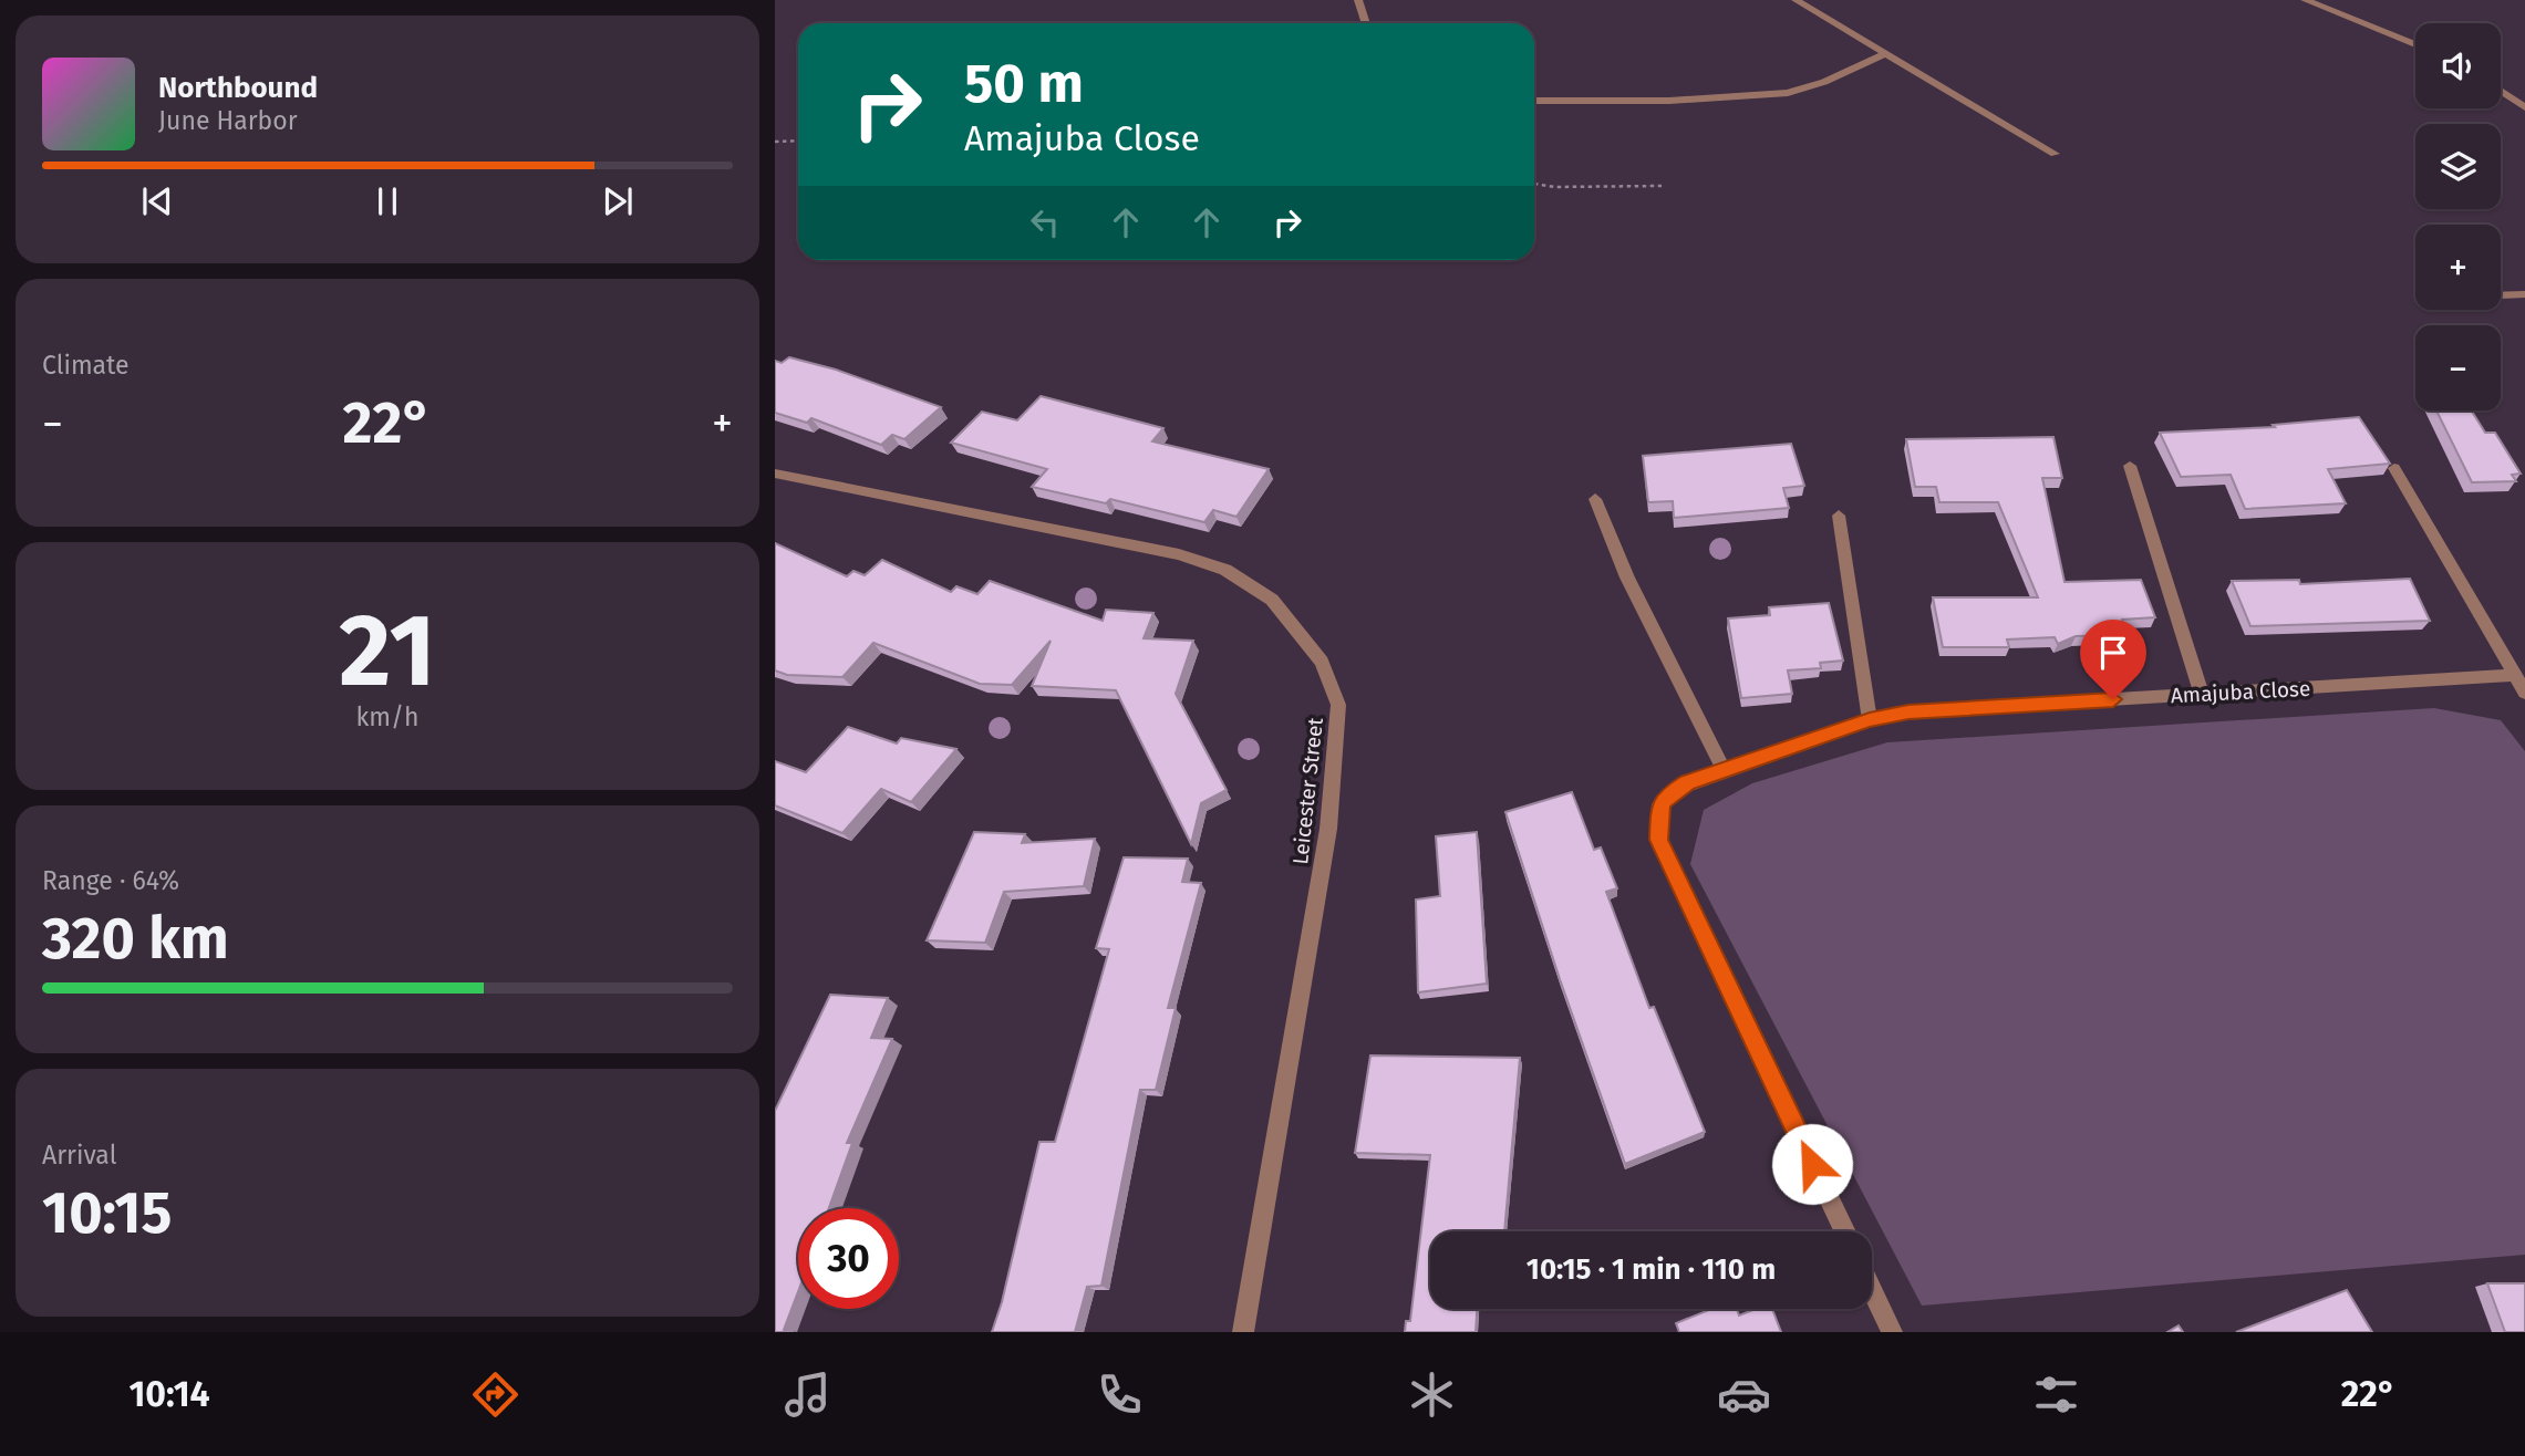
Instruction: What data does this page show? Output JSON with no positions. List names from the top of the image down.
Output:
{
  "streets": {
    "street": ["Amajuba Close", "Leicester Street"]
  },
  "page": {
    "map_buttons": ["+", "−"],
    "turn": ["50 m", "Amajuba Close"],
    "song": ["Northbound", "June Harbor"],
    "tile": [
      "Climate",
      ["21", "km/h"],
      ["Range · 64%", "320 km"],
      ["Arrival", "10:15"]
    ],
    "heat": ["−", "22°", "+"],
    "limit": "30",
    "trip": "10:15 · 1 min · 110 m",
    "tabs": ["10:14", "22°"]
  }
}
